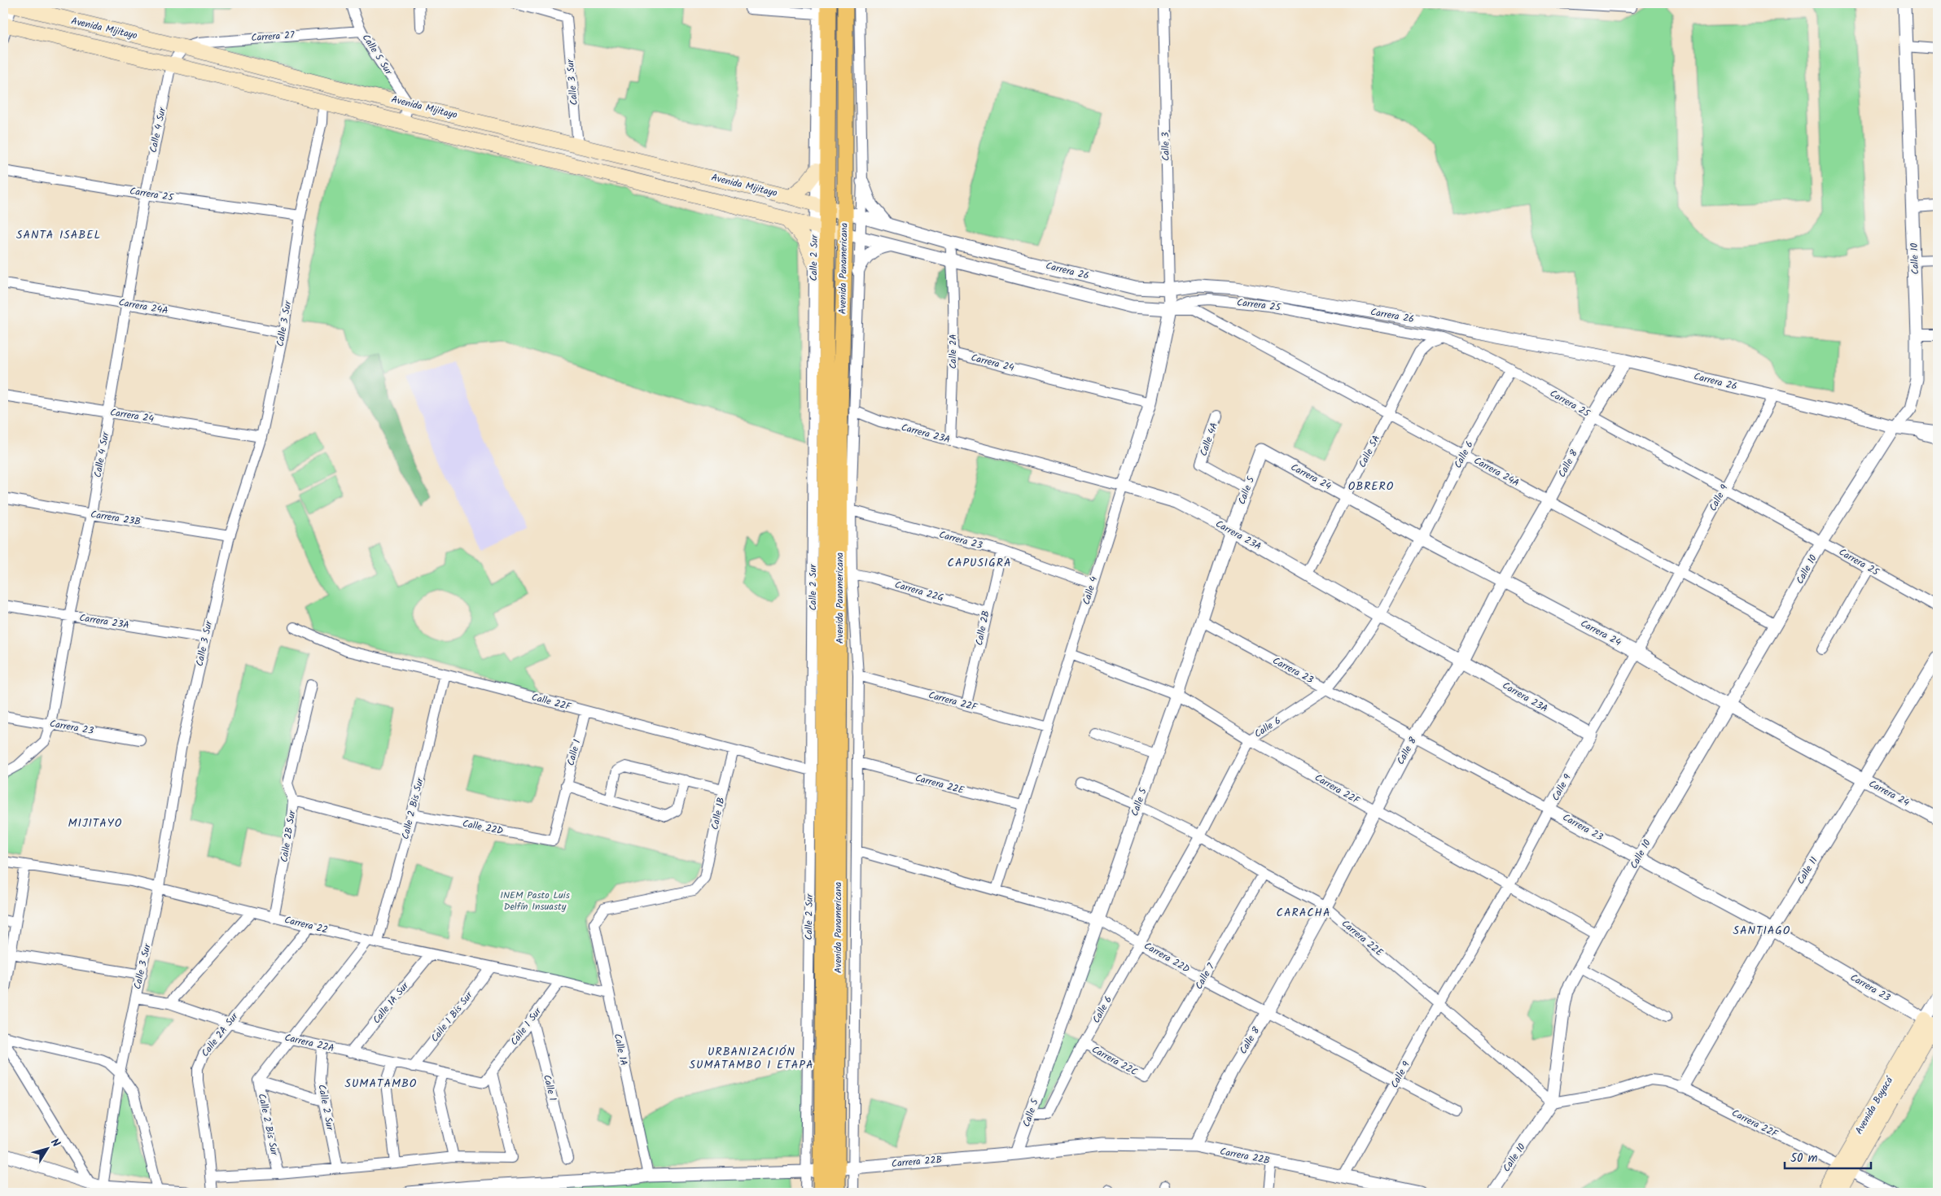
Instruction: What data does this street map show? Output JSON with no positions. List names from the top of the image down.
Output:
{
  "streets": {
    "main road": ["Avenida Mijitayo", "Avenida Panamericana", "Avenida Boyacá"],
    "street": [
      "Carrera 27",
      "Calle 5 Sur",
      "Calle 3 Sur",
      "Calle 4 Sur",
      "Calle 3",
      "Carrera 25",
      "Calle 2 Sur",
      "Calle 10",
      "Carrera 26",
      "Carrera 24A",
      "Calle 2A",
      "Carrera 24",
      "Carrera 23A",
      "Calle 4A",
      "Calle 5A",
      "Calle 6",
      "Calle 8",
      "Calle 5",
      "Calle 9",
      "Carrera 23B",
      "Carrera 23",
      "Calle 4",
      "Carrera 22G",
      "Calle 2B",
      "Carrera 22F",
      "Calle 22F",
      "Calle 1",
      "Carrera 22E",
      "Calle 2 Bis Sur",
      "Calle 1B",
      "Calle 22D",
      "Calle 2B Sur",
      "Calle 11",
      "Carrera 22",
      "Carrera 22D",
      "Calle 7",
      "Calle 1A Sur",
      "Calle 1 Bis Sur",
      "Calle 1 Sur",
      "Calle 2A Sur",
      "Carrera 22A",
      "Calle 1A",
      "Carrera 22C",
      "Carrera 22B"
    ]
  },
  "crossings": [
    ["Avenida Mijitayo", "Carrera 27"],
    ["Avenida Mijitayo", "Calle 5 Sur"],
    ["Avenida Mijitayo", "Calle 3 Sur"],
    ["Avenida Mijitayo", "Calle 4 Sur"],
    ["Avenida Mijitayo", "Calle 2 Sur"],
    ["Avenida Mijitayo", "Avenida Panamericana"],
    ["Avenida Mijitayo", "Carrera 26"],
    ["Carrera 27", "Calle 5 Sur"],
    ["Carrera 27", "Calle 4 Sur"],
    ["Calle 3 Sur", "Carrera 25"],
    ["Calle 3 Sur", "Carrera 24A"],
    ["Calle 3 Sur", "Carrera 24"],
    ["Calle 3 Sur", "Carrera 23A"],
    ["Calle 3 Sur", "Carrera 23B"],
    ["Calle 3 Sur", "Carrera 22"],
    ["Calle 3 Sur", "Carrera 22A"],
    ["Calle 4 Sur", "Carrera 25"],
    ["Calle 4 Sur", "Carrera 24A"],
    ["Calle 4 Sur", "Carrera 24"],
    ["Calle 4 Sur", "Carrera 23A"],
    ["Calle 4 Sur", "Carrera 23B"],
    ["Calle 4 Sur", "Carrera 23"],
    ["Calle 3", "Carrera 26"],
    ["Calle 3", "Calle 4"],
    ["Carrera 25", "Calle 10"],
    ["Carrera 25", "Carrera 26"],
    ["Carrera 25", "Carrera 24A"],
    ["Carrera 25", "Calle 5A"],
    ["Carrera 25", "Calle 6"],
    ["Carrera 25", "Calle 8"],
    ["Carrera 25", "Calle 9"],
    ["Carrera 25", "Calle 4"],
    ["Calle 2 Sur", "Avenida Panamericana"],
    ["Calle 2 Sur", "Calle 22F"],
    ["Calle 2 Sur", "Carrera 22A"],
    ["Calle 2 Sur", "Carrera 22B"],
    ["Calle 10", "Carrera 26"],
    ["Calle 10", "Carrera 24A"],
    ["Calle 10", "Carrera 24"],
    ["Calle 10", "Carrera 23"],
    ["Calle 10", "Carrera 22F"],
    ["Calle 10", "Carrera 22E"],
    ["Avenida Panamericana", "Carrera 26"],
    ["Avenida Panamericana", "Carrera 22B"],
    ["Carrera 26", "Carrera 24A"],
    ["Carrera 26", "Calle 2A"],
    ["Carrera 26", "Calle 8"],
    ["Carrera 26", "Calle 9"],
    ["Carrera 26", "Calle 4"],
    ["Carrera 24A", "Calle 5A"],
    ["Carrera 24A", "Calle 6"],
    ["Carrera 24A", "Calle 8"],
    ["Carrera 24A", "Calle 9"],
    ["Carrera 24A", "Calle 4"],
    ["Calle 2A", "Carrera 24"],
    ["Calle 2A", "Carrera 23A"],
    ["Carrera 24", "Calle 5A"],
    ["Carrera 24", "Calle 6"],
    ["Carrera 24", "Calle 8"],
    ["Carrera 24", "Calle 5"],
    ["Carrera 24", "Calle 9"],
    ["Carrera 24", "Calle 4"],
    ["Carrera 24", "Calle 11"],
    ["Carrera 23A", "Calle 5A"],
    ["Carrera 23A", "Calle 6"],
    ["Carrera 23A", "Calle 8"],
    ["Carrera 23A", "Calle 5"],
    ["Carrera 23A", "Calle 9"],
    ["Carrera 23A", "Calle 4"],
    ["Calle 4A", "Calle 5"],
    ["Calle 6", "Calle 5"],
    ["Calle 6", "Carrera 23"],
    ["Calle 6", "Carrera 22F"],
    ["Calle 6", "Carrera 22E"],
    ["Calle 6", "Carrera 22D"],
    ["Calle 6", "Carrera 22C"],
    ["Calle 8", "Carrera 23"],
    ["Calle 8", "Carrera 22F"],
    ["Calle 8", "Carrera 22E"],
    ["Calle 8", "Carrera 22D"],
    ["Calle 8", "Carrera 22B"],
    ["Calle 5", "Carrera 23"],
    ["Calle 5", "Carrera 22F"],
    ["Calle 5", "Carrera 22E"],
    ["Calle 5", "Carrera 22D"],
    ["Calle 5", "Carrera 22B"],
    ["Calle 9", "Carrera 23"],
    ["Calle 9", "Carrera 22F"],
    ["Calle 9", "Carrera 22E"],
    ["Calle 9", "Carrera 22D"],
    ["Calle 9", "Carrera 22B"],
    ["Carrera 23", "Calle 4"],
    ["Carrera 23", "Calle 2B"],
    ["Carrera 23", "Calle 11"],
    ["Carrera 23", "Avenida Boyacá"],
    ["Calle 4", "Carrera 22F"],
    ["Calle 4", "Carrera 22E"],
    ["Calle 4", "Carrera 22D"],
    ["Carrera 22G", "Calle 2B"],
    ["Calle 2B", "Carrera 22F"],
    ["Carrera 22F", "Calle 11"],
    ["Carrera 22F", "Avenida Boyacá"],
    ["Calle 22F", "Calle 1"],
    ["Calle 22F", "Calle 2 Bis Sur"],
    ["Calle 22F", "Calle 1B"],
    ["Calle 1", "Calle 22D"],
    ["Calle 1", "Calle 1 Sur"],
    ["Carrera 22E", "Calle 7"],
    ["Calle 2 Bis Sur", "Calle 22D"],
    ["Calle 2 Bis Sur", "Carrera 22"],
    ["Calle 2 Bis Sur", "Carrera 22A"],
    ["Calle 1B", "Calle 1A"],
    ["Calle 2B Sur", "Carrera 22"],
    ["Carrera 22", "Calle 1A Sur"],
    ["Carrera 22", "Calle 1 Bis Sur"],
    ["Carrera 22", "Calle 1 Sur"],
    ["Carrera 22", "Calle 2A Sur"],
    ["Carrera 22", "Calle 1A"],
    ["Carrera 22D", "Calle 7"],
    ["Calle 7", "Carrera 22C"],
    ["Calle 1A Sur", "Carrera 22A"],
    ["Calle 1 Bis Sur", "Carrera 22A"],
    ["Calle 1 Sur", "Carrera 22A"],
    ["Calle 2A Sur", "Carrera 22A"],
    ["Calle 1A", "Carrera 22B"]
  ],
  "districts": [
    "SANTA ISABEL",
    "OBRERO",
    "CAPUSIGRA",
    "MIJITAYO",
    "CARACHA",
    "SANTIAGO",
    "URBANIZACIÓN SUMATAMBO 1 ETAPA",
    "SUMATAMBO"
  ],
  "parks": ["INEM Pasto Luis Delfín Insuasty"],
  "scale_bar": "50 m",
  "north": "top right"
}
